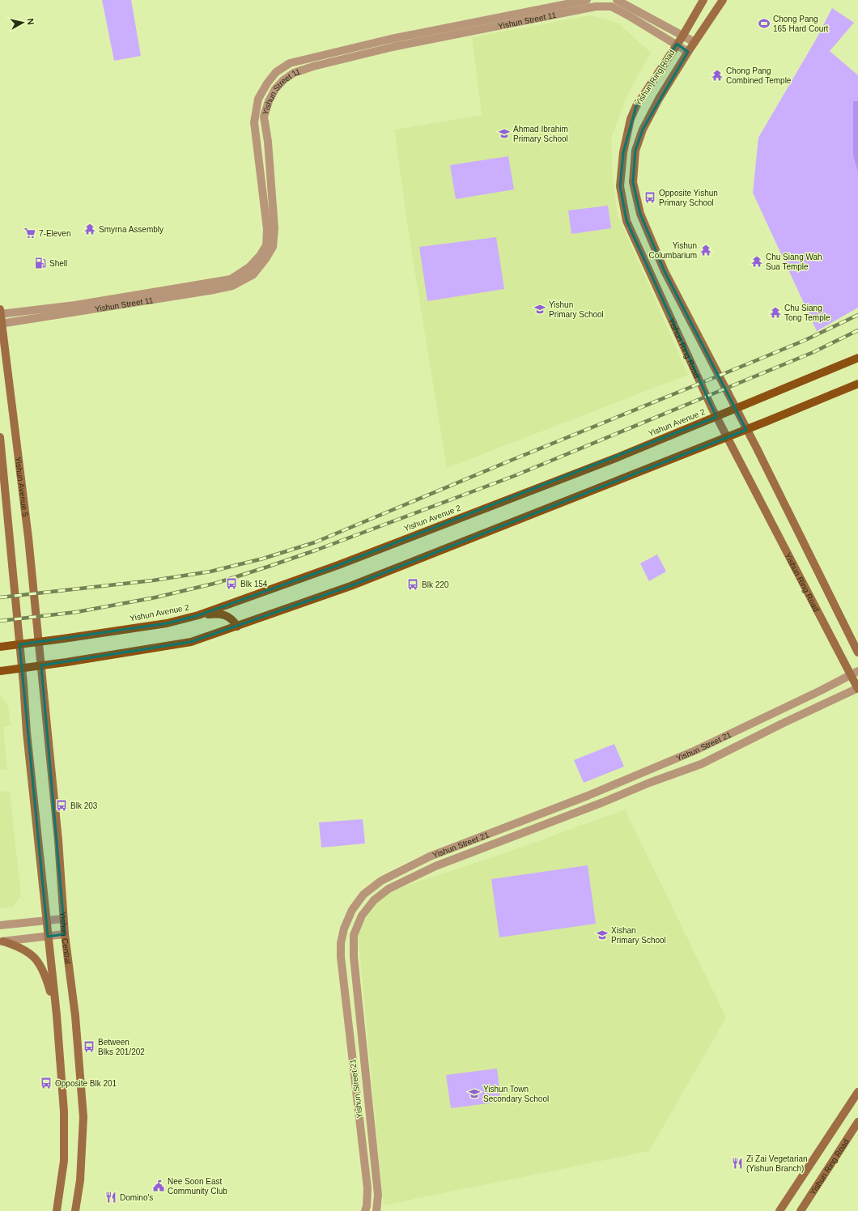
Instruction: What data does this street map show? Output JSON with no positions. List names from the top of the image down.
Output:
{
  "streets": {
    "main road": [
      "Yishun Ring Road",
      "Yishun Avenue 2",
      "Yishun Avenue 5",
      "Yishun Central"
    ],
    "street": ["Yishun Street 11", "Yishun Street 21"]
  },
  "crossings": [
    ["Yishun Street 11", "Yishun Ring Road"],
    ["Yishun Street 11", "Yishun Avenue 5"],
    ["Yishun Ring Road", "Yishun Avenue 2"],
    ["Yishun Ring Road", "Yishun Street 21"],
    ["Yishun Avenue 2", "Yishun Avenue 5"],
    ["Yishun Avenue 5", "Yishun Central"]
  ],
  "places": {
    "sports": ["Chong Pang 165 Hard Court"],
    "temple": [
      "Chong Pang Combined Temple",
      "Smyrna Assembly",
      "Yishun Columbarium",
      "Chu Siang Wah Sua Temple",
      "Chu Siang Tong Temple"
    ],
    "school or university": [
      "Ahmad Ibrahim Primary School",
      "Yishun Primary School",
      "Xishan Primary School",
      "Yishun Town Secondary School"
    ],
    "bus stop": [
      "Opposite Yishun Primary School",
      "Blk 154",
      "Blk 220",
      "Blk 203",
      "Between Blks 201/202",
      "Opposite Blk 201"
    ],
    "supermarket": ["7-Eleven"],
    "fuel station": ["Shell"],
    "restaurant": ["Zi Zai Vegetarian (Yishun Branch)", "Domino's"],
    "public building": ["Nee Soon East Community Club"]
  },
  "north": "right"
}
